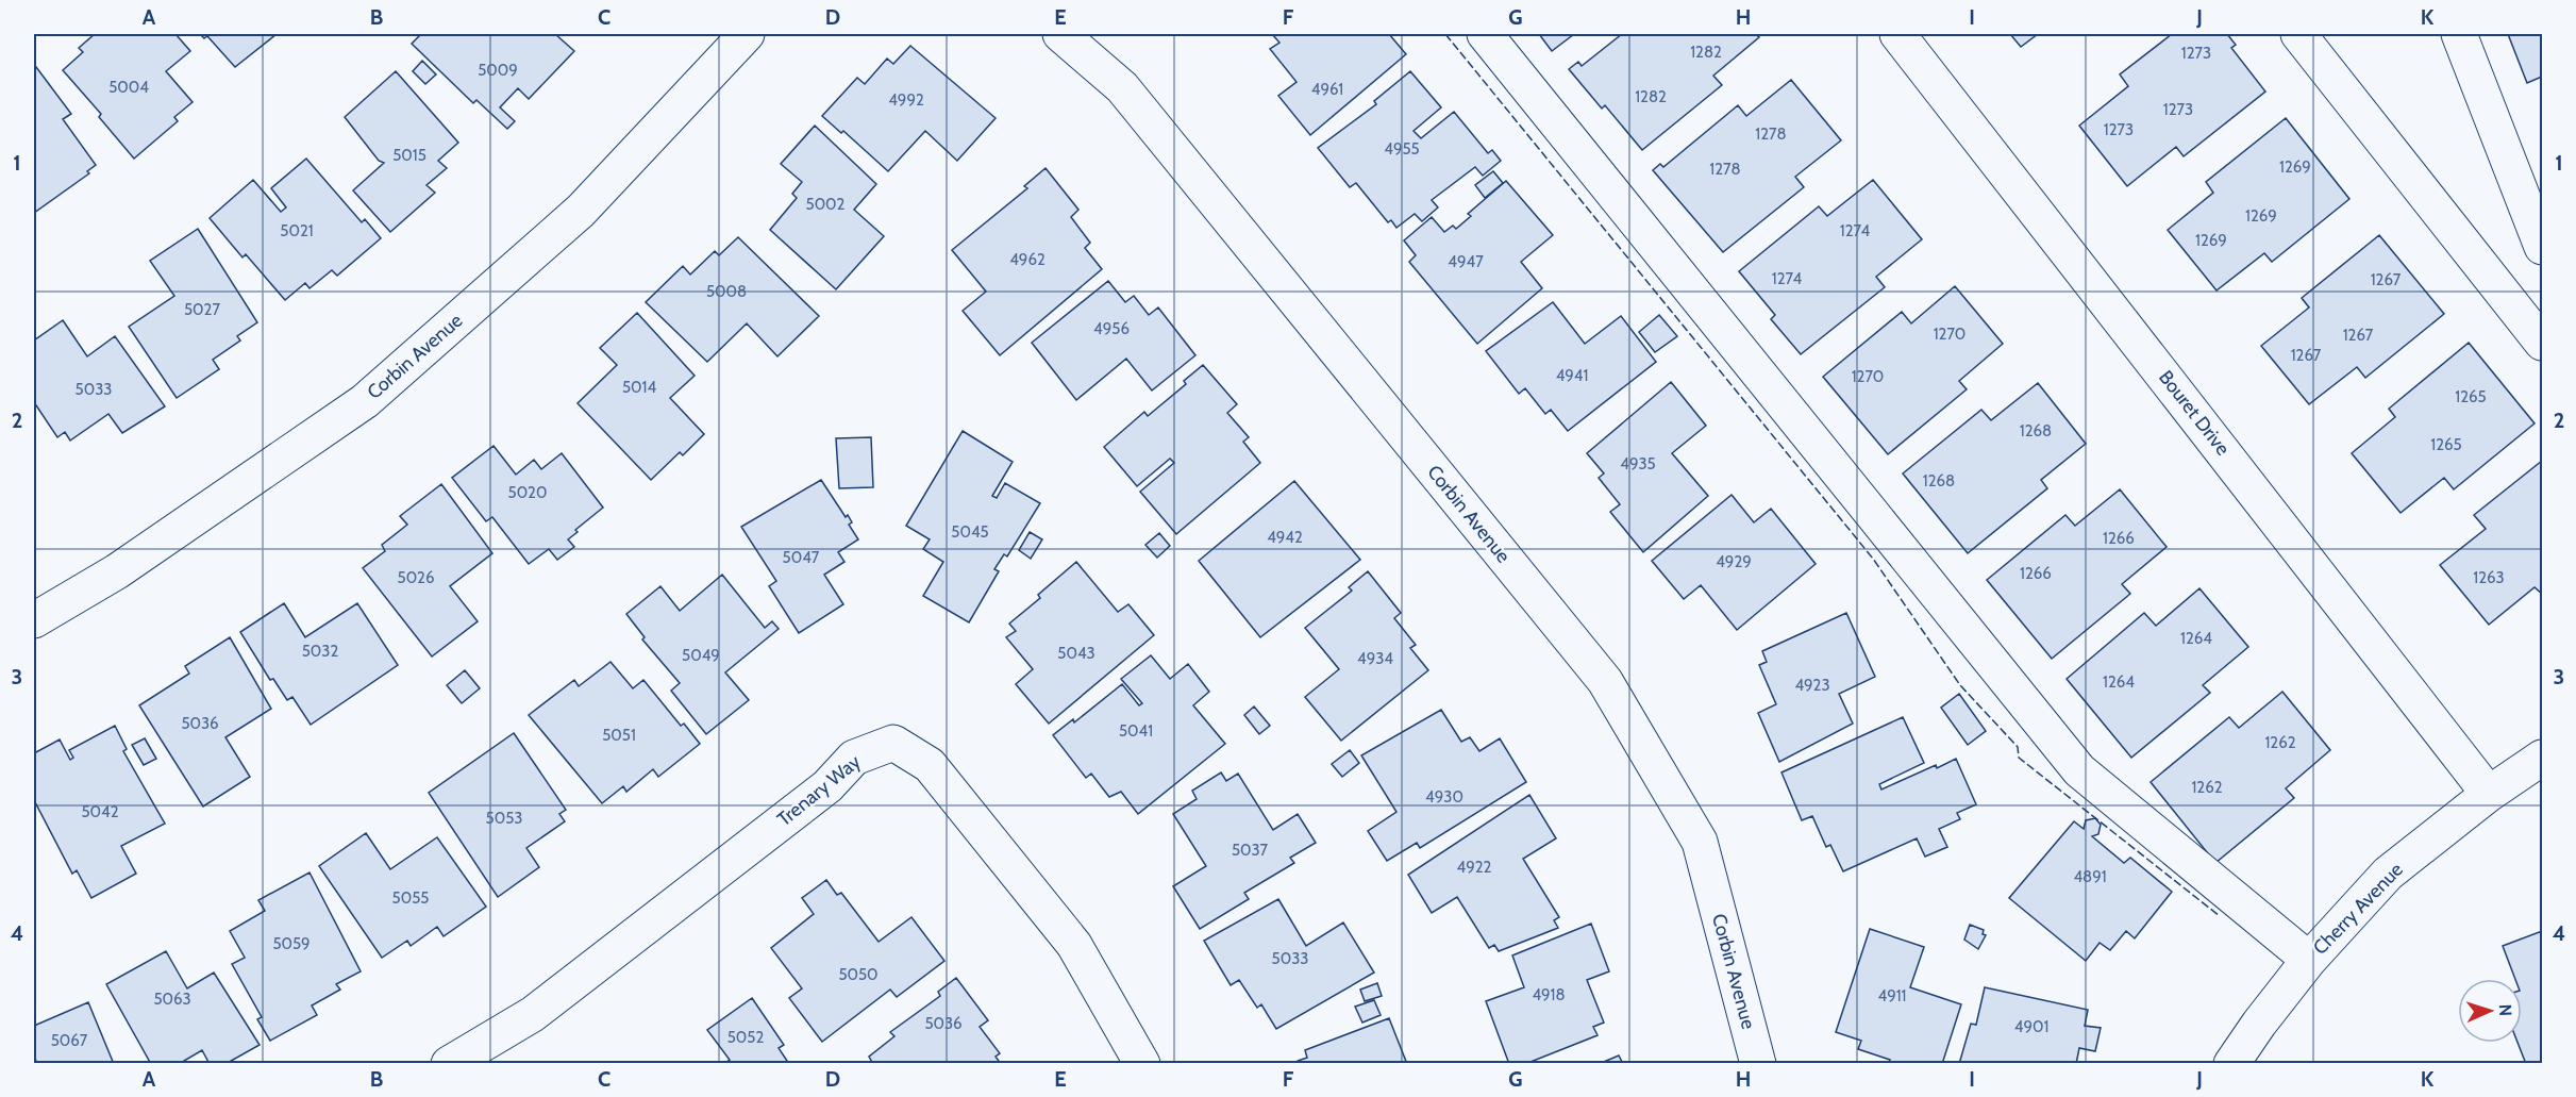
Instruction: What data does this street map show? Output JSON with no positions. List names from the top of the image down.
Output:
{
  "streets": {
    "street": [
      "Corbin Avenue",
      "Bouret Drive",
      "Trenary Way",
      "Cherry Avenue"
    ]
  },
  "crossings": [
    ["Bouret Drive", "Cherry Avenue"]
  ],
  "house_numbers": [
    "1282",
    "1273",
    "5009",
    "5004",
    "4961",
    "1282",
    "4992",
    "1273",
    "1273",
    "1278",
    "4955",
    "5015",
    "1269",
    "1278",
    "5002",
    "1269",
    "5021",
    "1274",
    "1269",
    "4962",
    "4947",
    "1274",
    "1267",
    "5008",
    "5027",
    "4956",
    "1270",
    "1267",
    "1267",
    "4941",
    "1270",
    "5014",
    "5033",
    "1265",
    "1268",
    "1265",
    "4935",
    "1268",
    "5020",
    "5045",
    "4942",
    "1266",
    "5047",
    "4929",
    "1266",
    "5026",
    "1263",
    "1264",
    "5032",
    "5043",
    "5049",
    "4934",
    "1264",
    "4923",
    "5036",
    "5041",
    "5051",
    "1262",
    "1262",
    "4930",
    "5042",
    "5053",
    "5037",
    "4922",
    "4891",
    "5055",
    "5059",
    "5033",
    "5050",
    "4918",
    "4911",
    "5063",
    "5036",
    "4901",
    "5052",
    "5067"
  ],
  "north": "right",
  "grid": {
    "columns": [
      "A",
      "B",
      "C",
      "D",
      "E",
      "F",
      "G",
      "H",
      "I",
      "J",
      "K"
    ],
    "rows": [
      "1",
      "2",
      "3",
      "4"
    ]
  }
}
